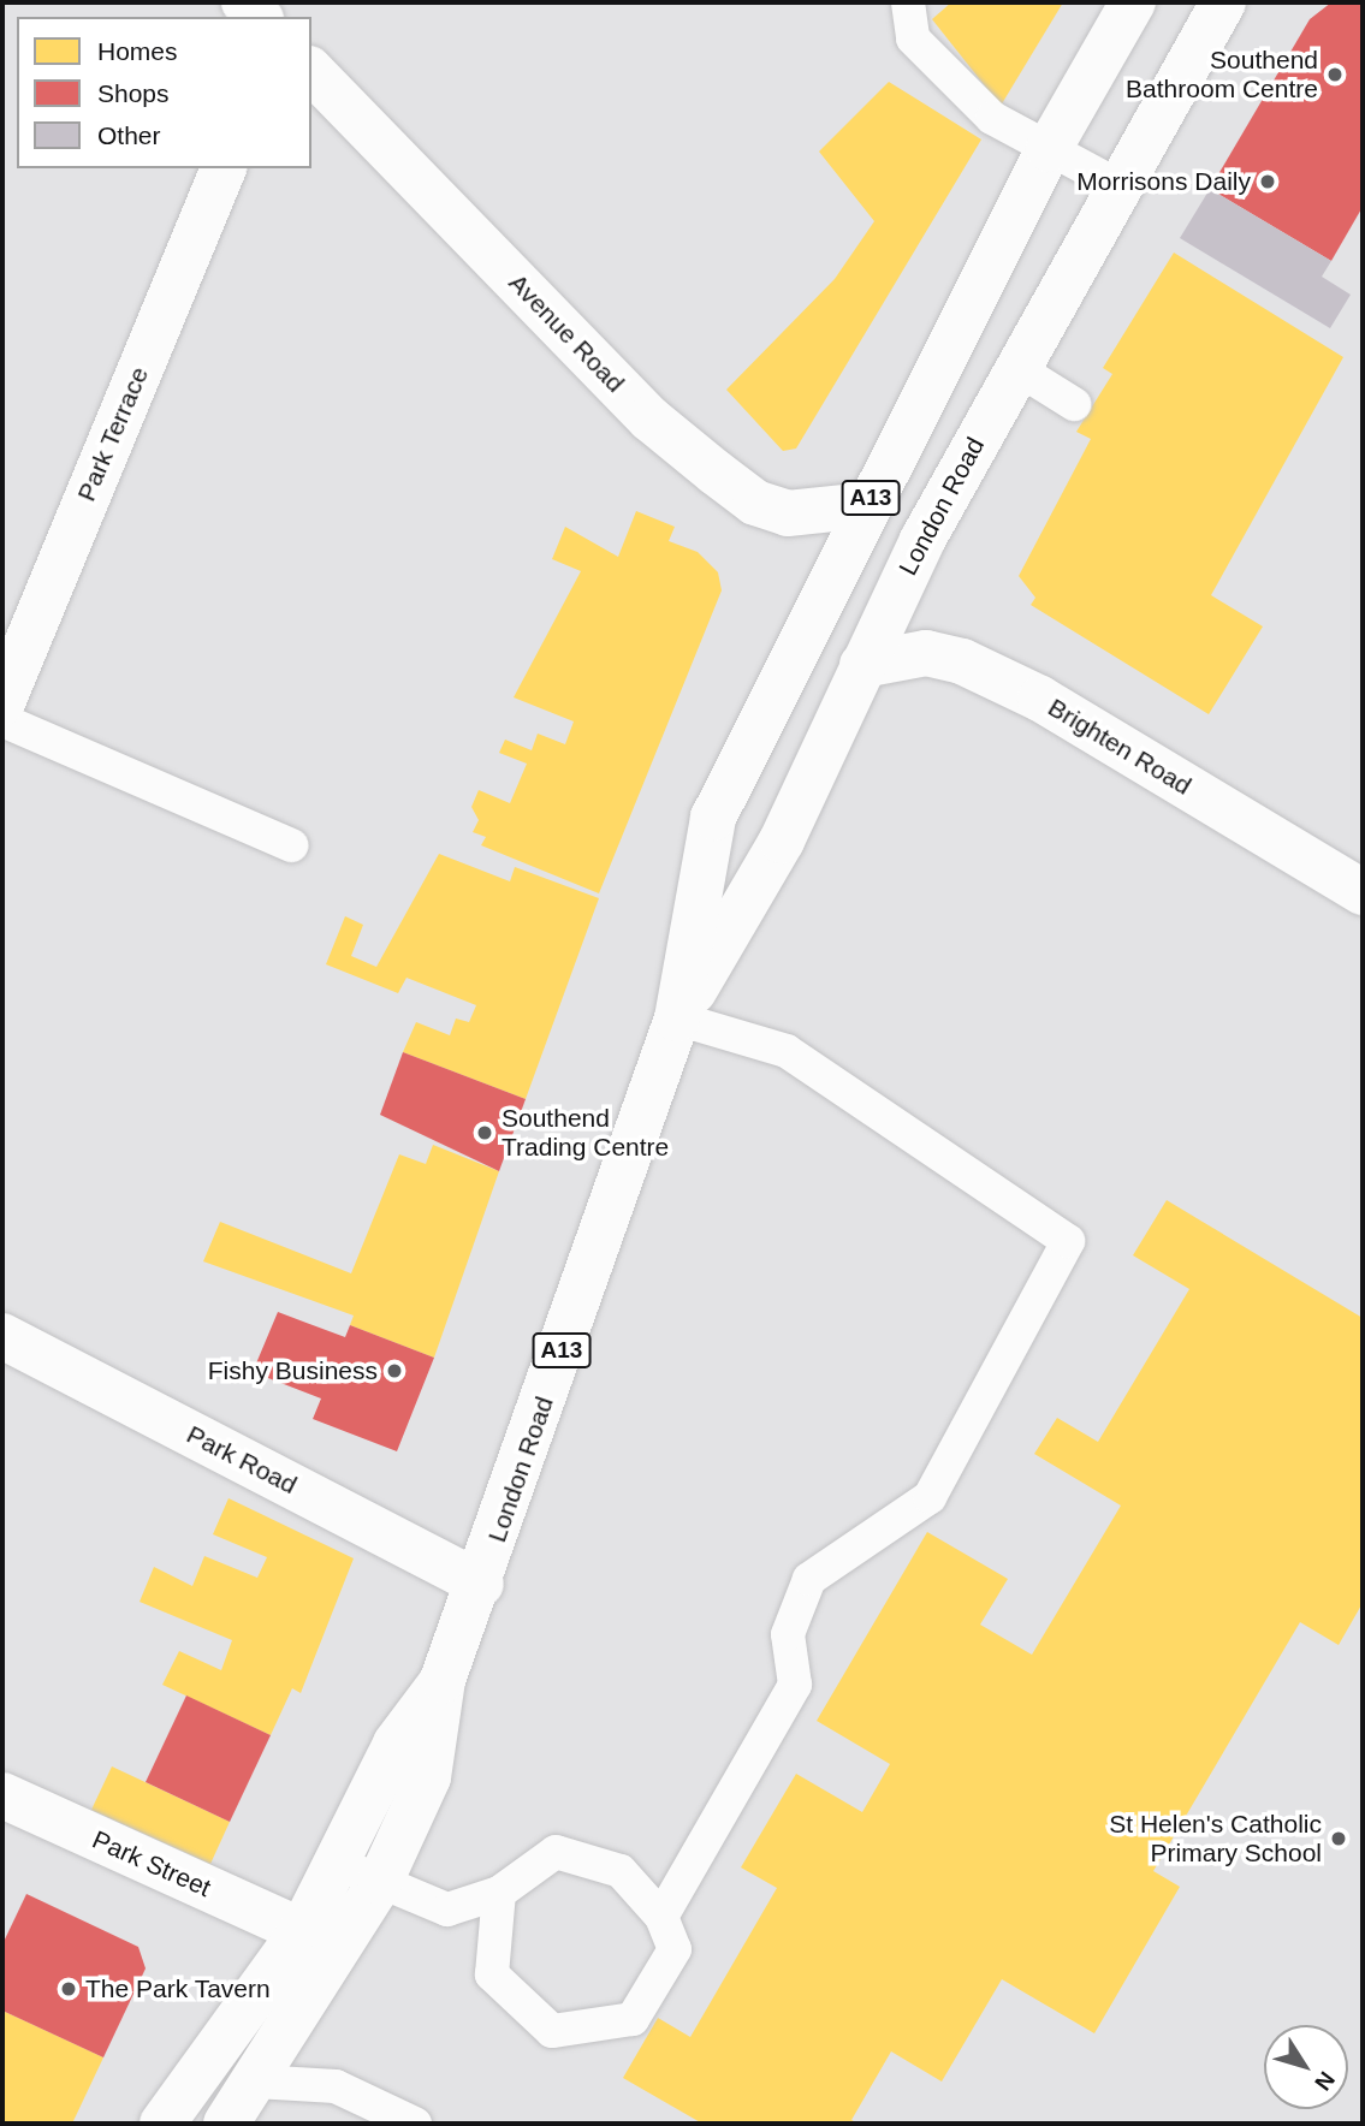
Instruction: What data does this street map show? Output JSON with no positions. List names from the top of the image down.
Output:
{
  "streets": {
    "main road": [
      "Avenue Road",
      "Park Terrace",
      "A13",
      "London Road",
      "Brighten Road",
      "Park Road",
      "Park Street"
    ]
  },
  "crossings": [
    ["Avenue Road", "London Road"],
    ["London Road", "Brighten Road"],
    ["London Road", "Park Road"],
    ["London Road", "Park Street"]
  ],
  "places": [
    "Southend Bathroom Centre",
    "Morrisons Daily",
    "Southend Trading Centre",
    "Fishy Business",
    "St Helen's Catholic Primary School",
    "The Park Tavern"
  ],
  "legend": ["Homes", "Shops", "Other"],
  "north": "bottom right"
}
